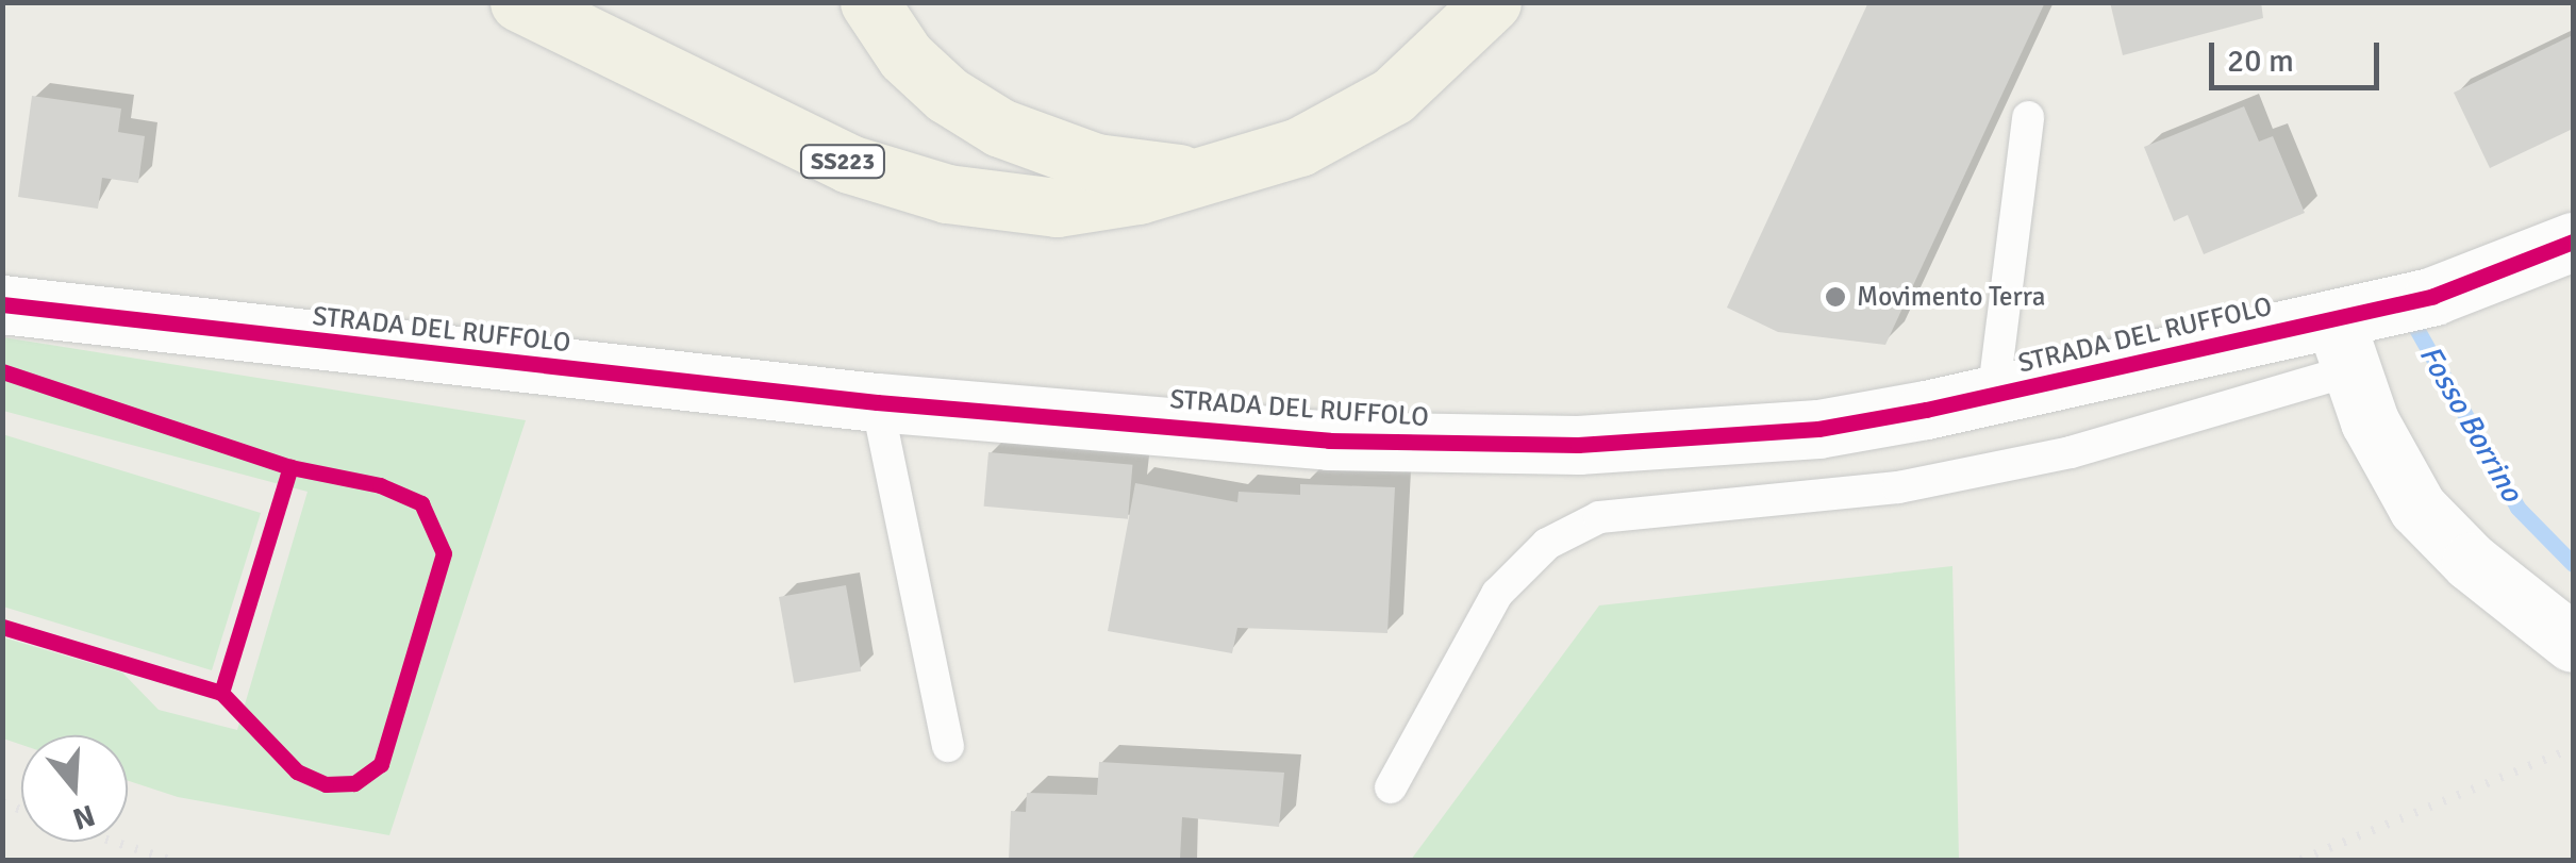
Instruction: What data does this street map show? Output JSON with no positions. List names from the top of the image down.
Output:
{
  "streets": {
    "highway": ["SS223"],
    "street": ["STRADA DEL RUFFOLO"]
  },
  "water": ["Fosso Borrino"],
  "places": ["Movimento Terra"],
  "scale_bar": "20 m",
  "north": "bottom"
}
